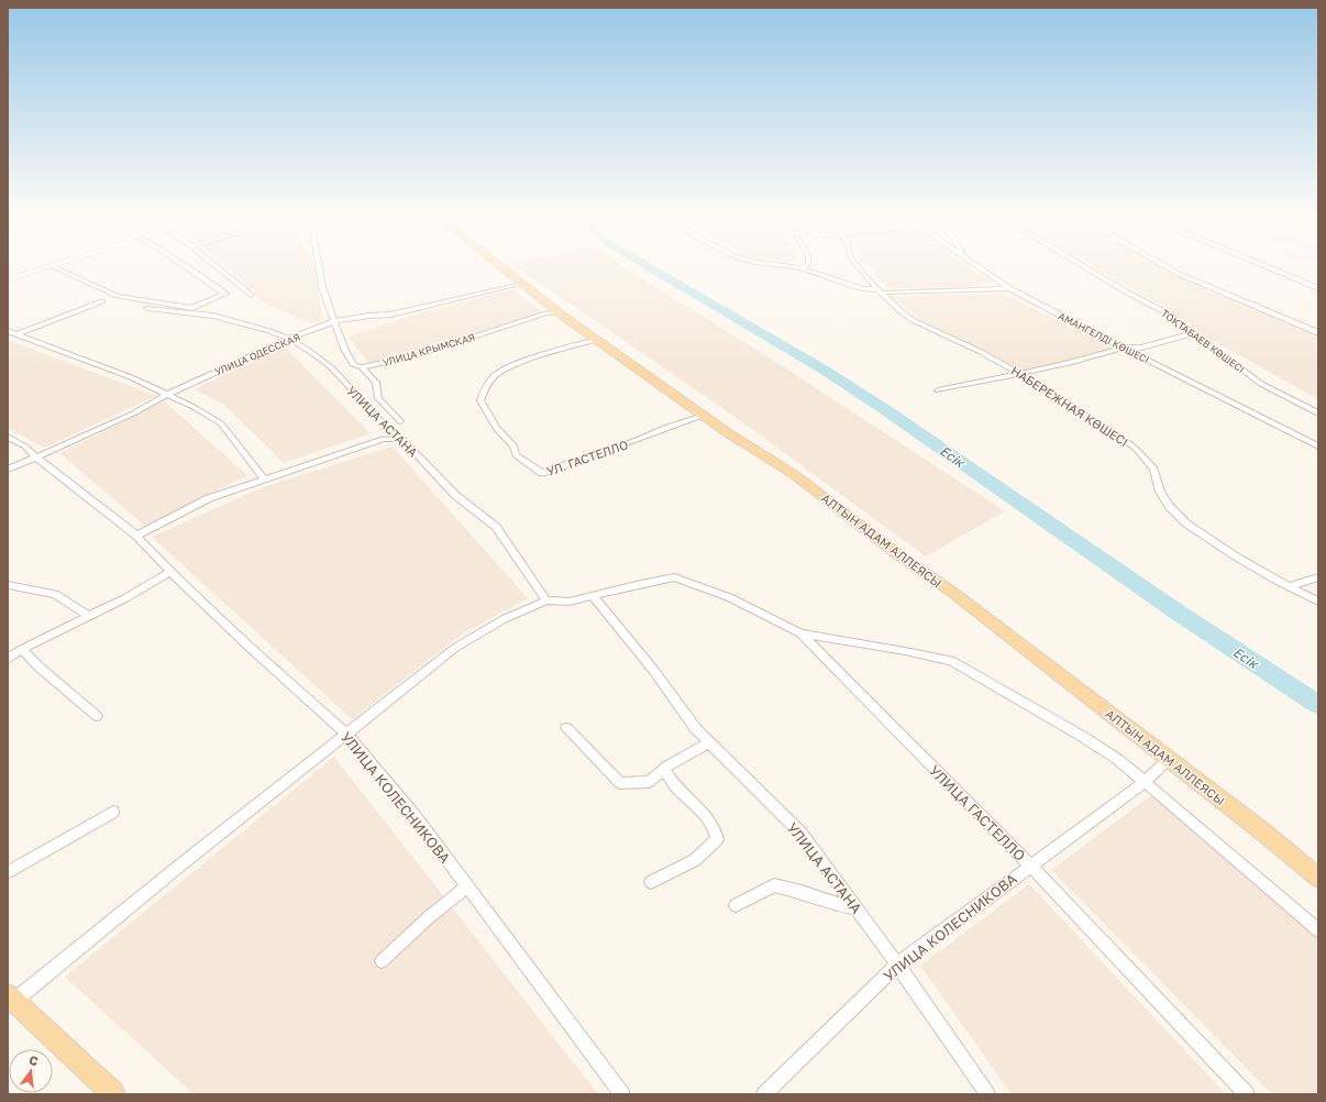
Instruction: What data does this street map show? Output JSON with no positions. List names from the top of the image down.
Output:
{
  "streets": {
    "main road": ["АЛТЫН АДАМ АЛЛЕЯСЫ"],
    "street": [
      "АМАНГЕЛДІ КӨШЕСІ",
      "ТОҚТАБАЕВ КӨШЕСІ",
      "УЛИЦА КРЫМСКАЯ",
      "УЛИЦА ОДЕССКАЯ",
      "НАБЕРЕЖНАЯ КӨШЕСІ",
      "УЛИЦА АСТАНА",
      "УЛ. ГАСТЕЛЛО",
      "УЛИЦА КОЛЕСНИКОВА",
      "УЛИЦА ГАСТЕЛЛО"
    ]
  },
  "crossings": [
    ["УЛИЦА КРЫМСКАЯ", "АЛТЫН АДАМ АЛЛЕЯСЫ"],
    ["УЛИЦА ОДЕССКАЯ", "УЛИЦА АСТАНА"],
    ["УЛИЦА ОДЕССКАЯ", "АЛТЫН АДАМ АЛЛЕЯСЫ"],
    ["УЛИЦА ОДЕССКАЯ", "УЛИЦА КОЛЕСНИКОВА"],
    ["УЛИЦА АСТАНА", "УЛИЦА КОЛЕСНИКОВА"],
    ["УЛИЦА АСТАНА", "УЛИЦА ГАСТЕЛЛО"],
    ["УЛ. ГАСТЕЛЛО", "АЛТЫН АДАМ АЛЛЕЯСЫ"],
    ["АЛТЫН АДАМ АЛЛЕЯСЫ", "УЛИЦА КОЛЕСНИКОВА"],
    ["УЛИЦА КОЛЕСНИКОВА", "УЛИЦА ГАСТЕЛЛО"]
  ],
  "water": ["Есік"],
  "north": "top"
}
